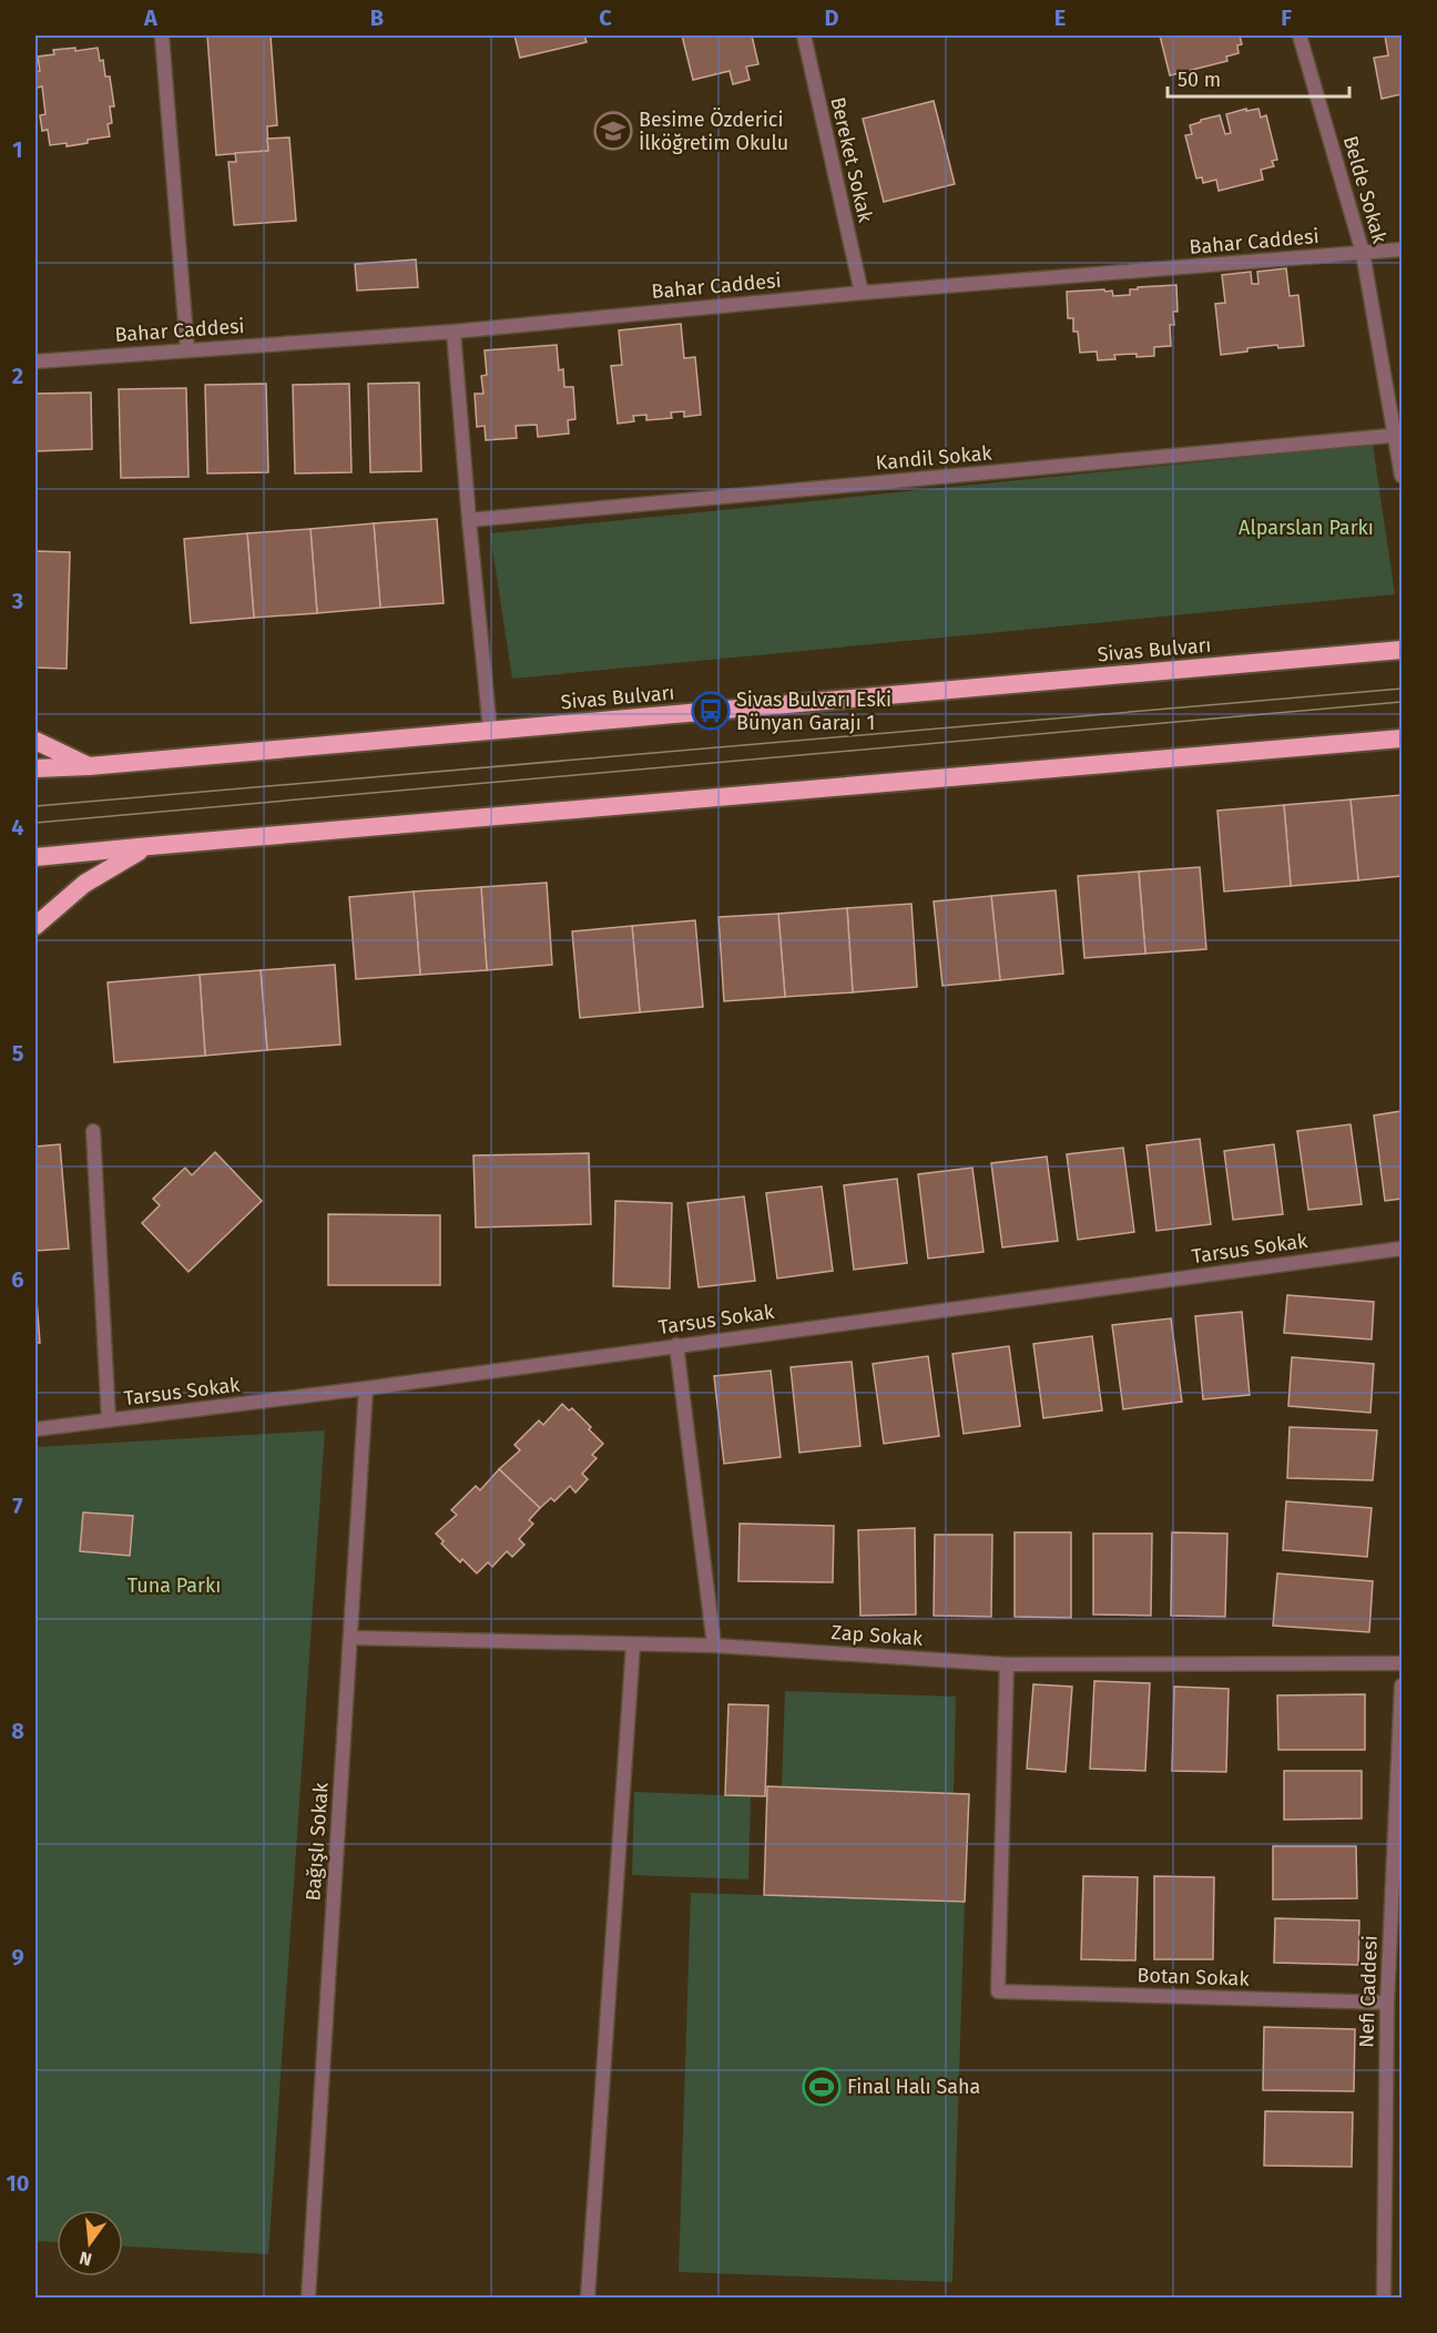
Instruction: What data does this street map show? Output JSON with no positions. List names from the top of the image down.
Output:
{
  "streets": {
    "highway": ["Sivas Bulvarı"],
    "street": [
      "Bereket Sokak",
      "Belde Sokak",
      "Bahar Caddesi",
      "Kandil Sokak",
      "Tarsus Sokak",
      "Zap Sokak",
      "Bağışlı Sokak",
      "Botan Sokak",
      "Nefi Caddesi"
    ]
  },
  "crossings": [
    ["Bereket Sokak", "Bahar Caddesi"],
    ["Belde Sokak", "Bahar Caddesi"],
    ["Belde Sokak", "Kandil Sokak"],
    ["Tarsus Sokak", "Bağışlı Sokak"],
    ["Zap Sokak", "Bağışlı Sokak"],
    ["Zap Sokak", "Botan Sokak"],
    ["Botan Sokak", "Nefi Caddesi"]
  ],
  "parks": ["Alparslan Parkı", "Tuna Parkı"],
  "places": {
    "school or university": ["Besime Özderici İlköğretim Okulu"],
    "bus stop": ["Sivas Bulvarı Eski Bünyan Garajı 1"],
    "sports": ["Final Halı Saha"]
  },
  "scale_bar": "50 m",
  "north": "bottom",
  "grid": {
    "columns": [
      "A",
      "B",
      "C",
      "D",
      "E",
      "F"
    ],
    "rows": [
      "1",
      "2",
      "3",
      "4",
      "5",
      "6",
      "7",
      "8",
      "9",
      "10"
    ]
  }
}
